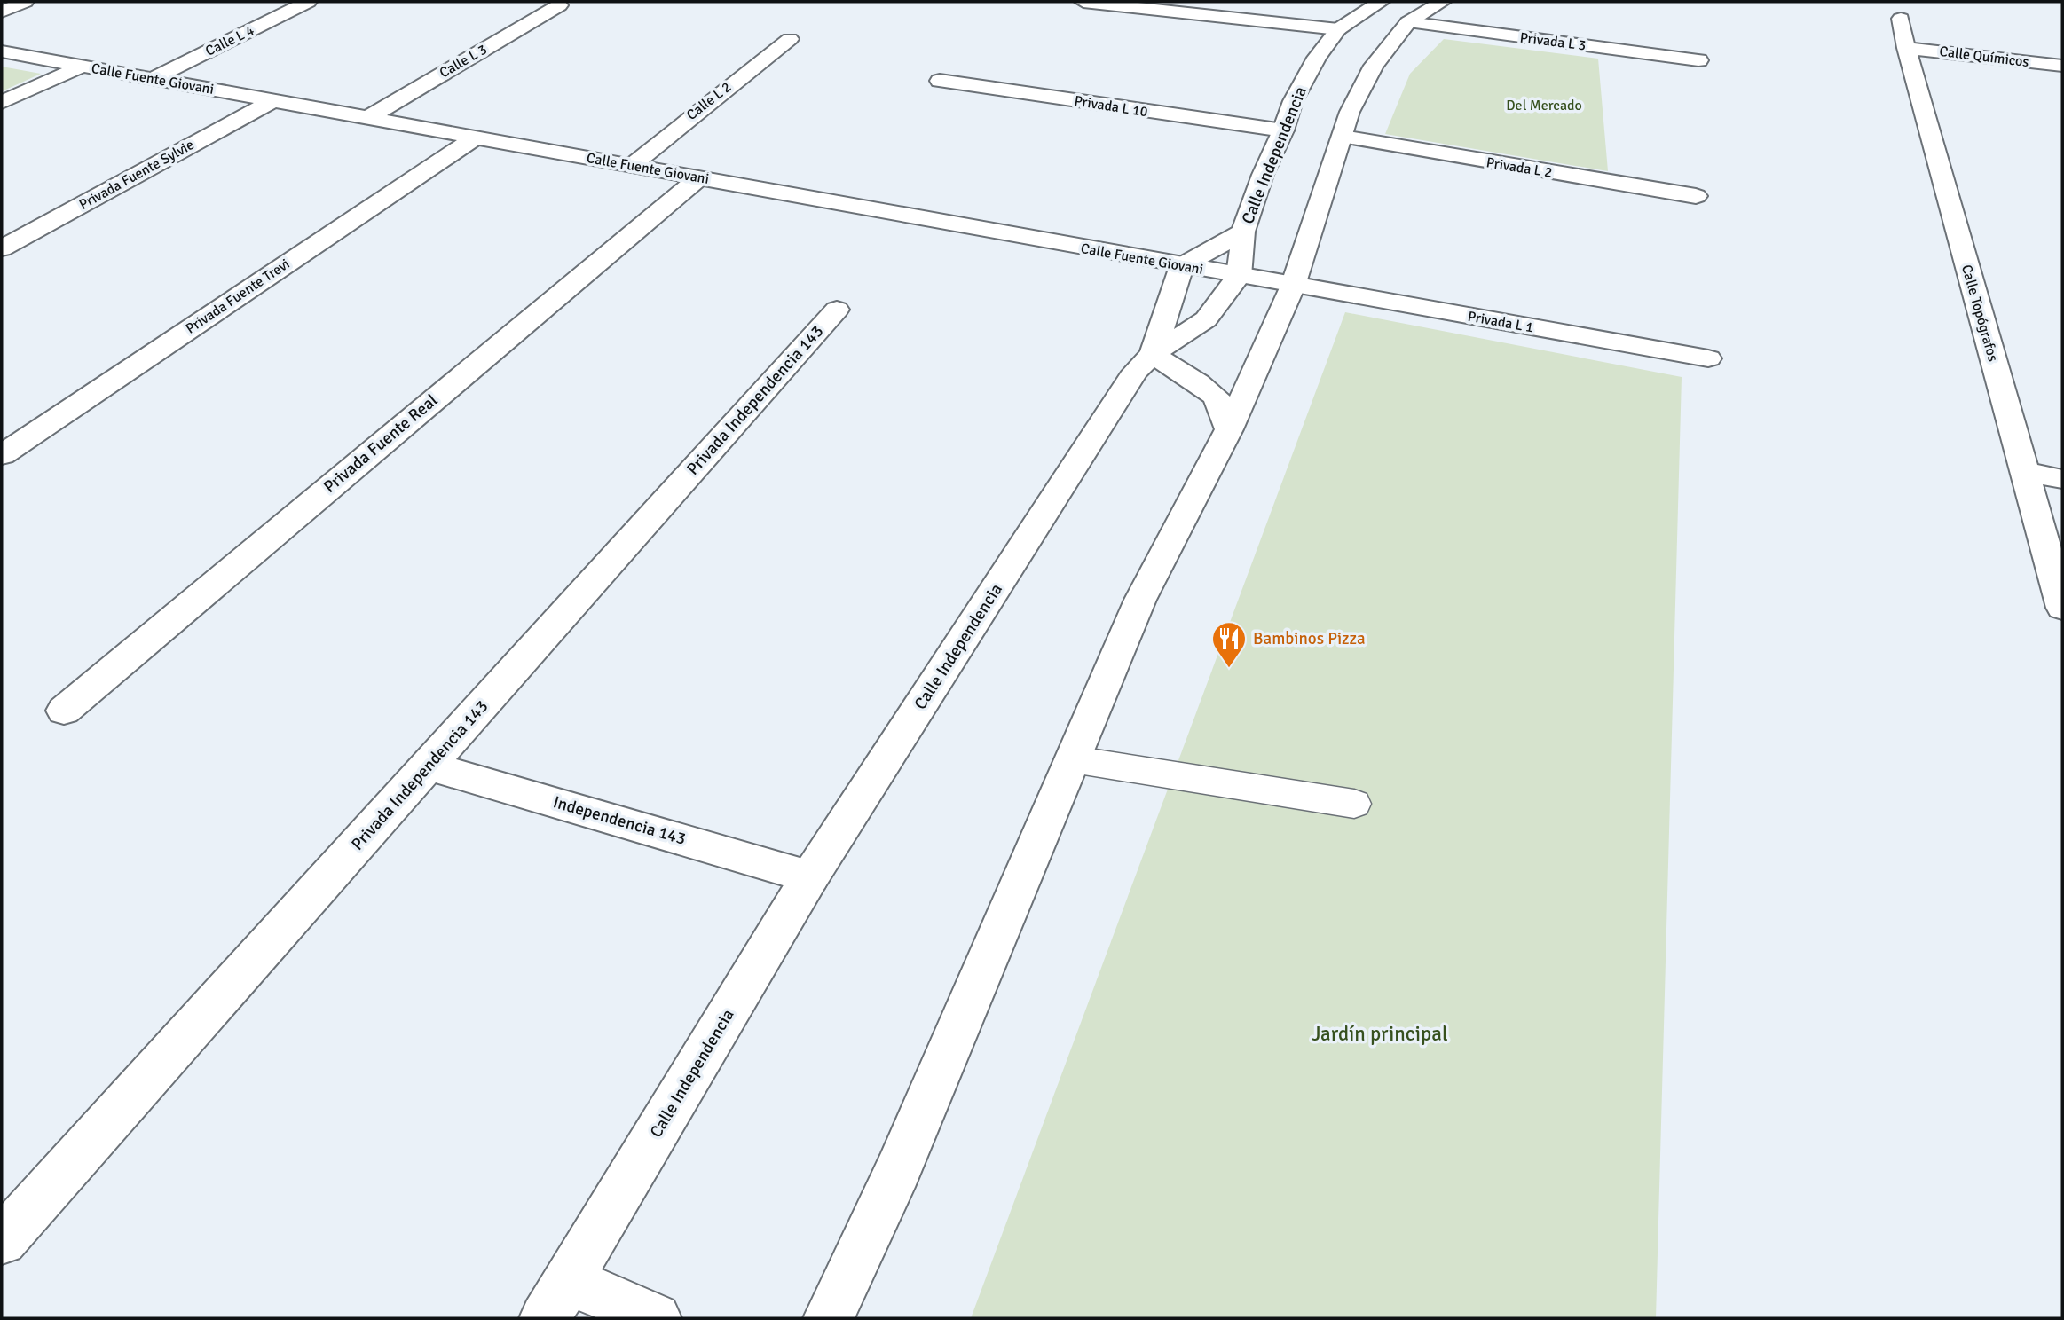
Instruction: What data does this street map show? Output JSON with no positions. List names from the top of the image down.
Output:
{
  "streets": {
    "street": [
      "Calle L 4",
      "Privada L 3",
      "Calle Químicos",
      "Calle L 3",
      "Calle Fuente Giovani",
      "Calle L 2",
      "Privada L 10",
      "Calle Independencia",
      "Privada L 2",
      "Privada Fuente Sylvie",
      "Privada Fuente Trevi",
      "Calle Topógrafos",
      "Privada L 1",
      "Privada Independencia 143",
      "Privada Fuente Real",
      "Independencia 143"
    ]
  },
  "crossings": [
    ["Calle L 4", "Calle Fuente Giovani"],
    ["Calle Químicos", "Calle Topógrafos"],
    ["Calle L 3", "Calle Fuente Giovani"],
    ["Calle Fuente Giovani", "Calle L 2"],
    ["Calle Fuente Giovani", "Calle Independencia"],
    ["Calle Fuente Giovani", "Privada Fuente Sylvie"],
    ["Calle Fuente Giovani", "Privada Fuente Trevi"],
    ["Calle Fuente Giovani", "Privada L 1"],
    ["Calle Fuente Giovani", "Privada Fuente Real"],
    ["Privada L 10", "Calle Independencia"],
    ["Calle Independencia", "Independencia 143"],
    ["Privada Independencia 143", "Independencia 143"]
  ],
  "parks": ["Del Mercado", "Jardín principal"],
  "places": {
    "restaurant": ["Bambinos Pizza"]
  }
}
